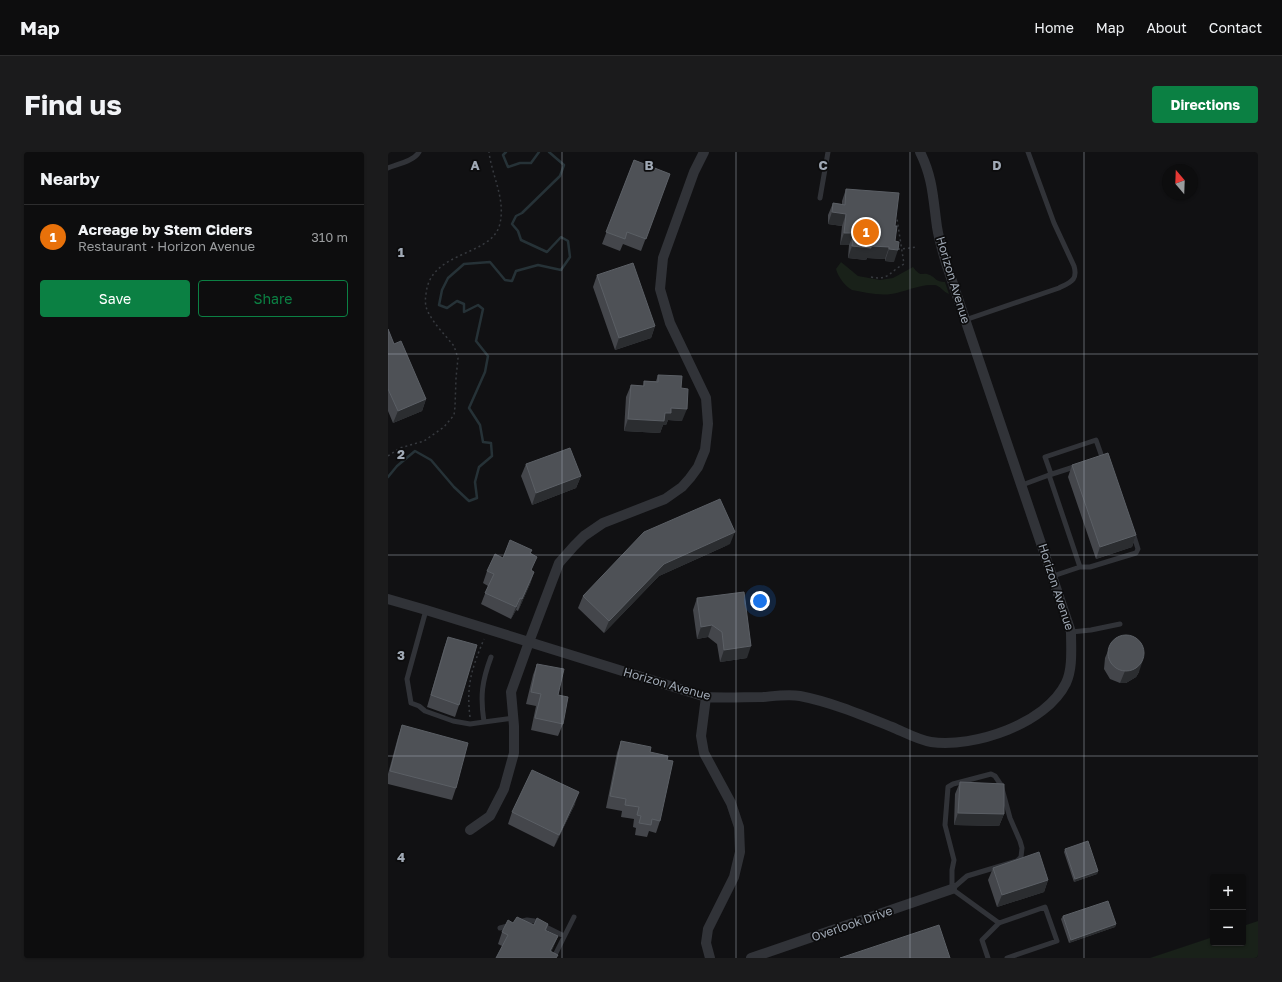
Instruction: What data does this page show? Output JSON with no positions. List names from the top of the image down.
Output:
{
  "streets": {
    "street": ["Horizon Avenue", "Overlook Drive"]
  },
  "north": "top",
  "page": {
    "header": "Map",
    "nav": [
      "Home",
      "Map",
      "About",
      "Contact"
    ],
    "buttons": [
      "Directions",
      ["Save", "Share"]
    ],
    "title": "Find us",
    "heading": "Nearby",
    "list": [
      {
        "mark": "1",
        "name": "Acreage by Stem Ciders",
        "note": "Restaurant · Horizon Avenue",
        "value": "310 m"
      }
    ],
    "pins": "1",
    "map_buttons": ["+", "−"]
  },
  "grid": {
    "columns": [
      "A",
      "B",
      "C",
      "D"
    ],
    "rows": [
      "1",
      "2",
      "3",
      "4"
    ]
  }
}
